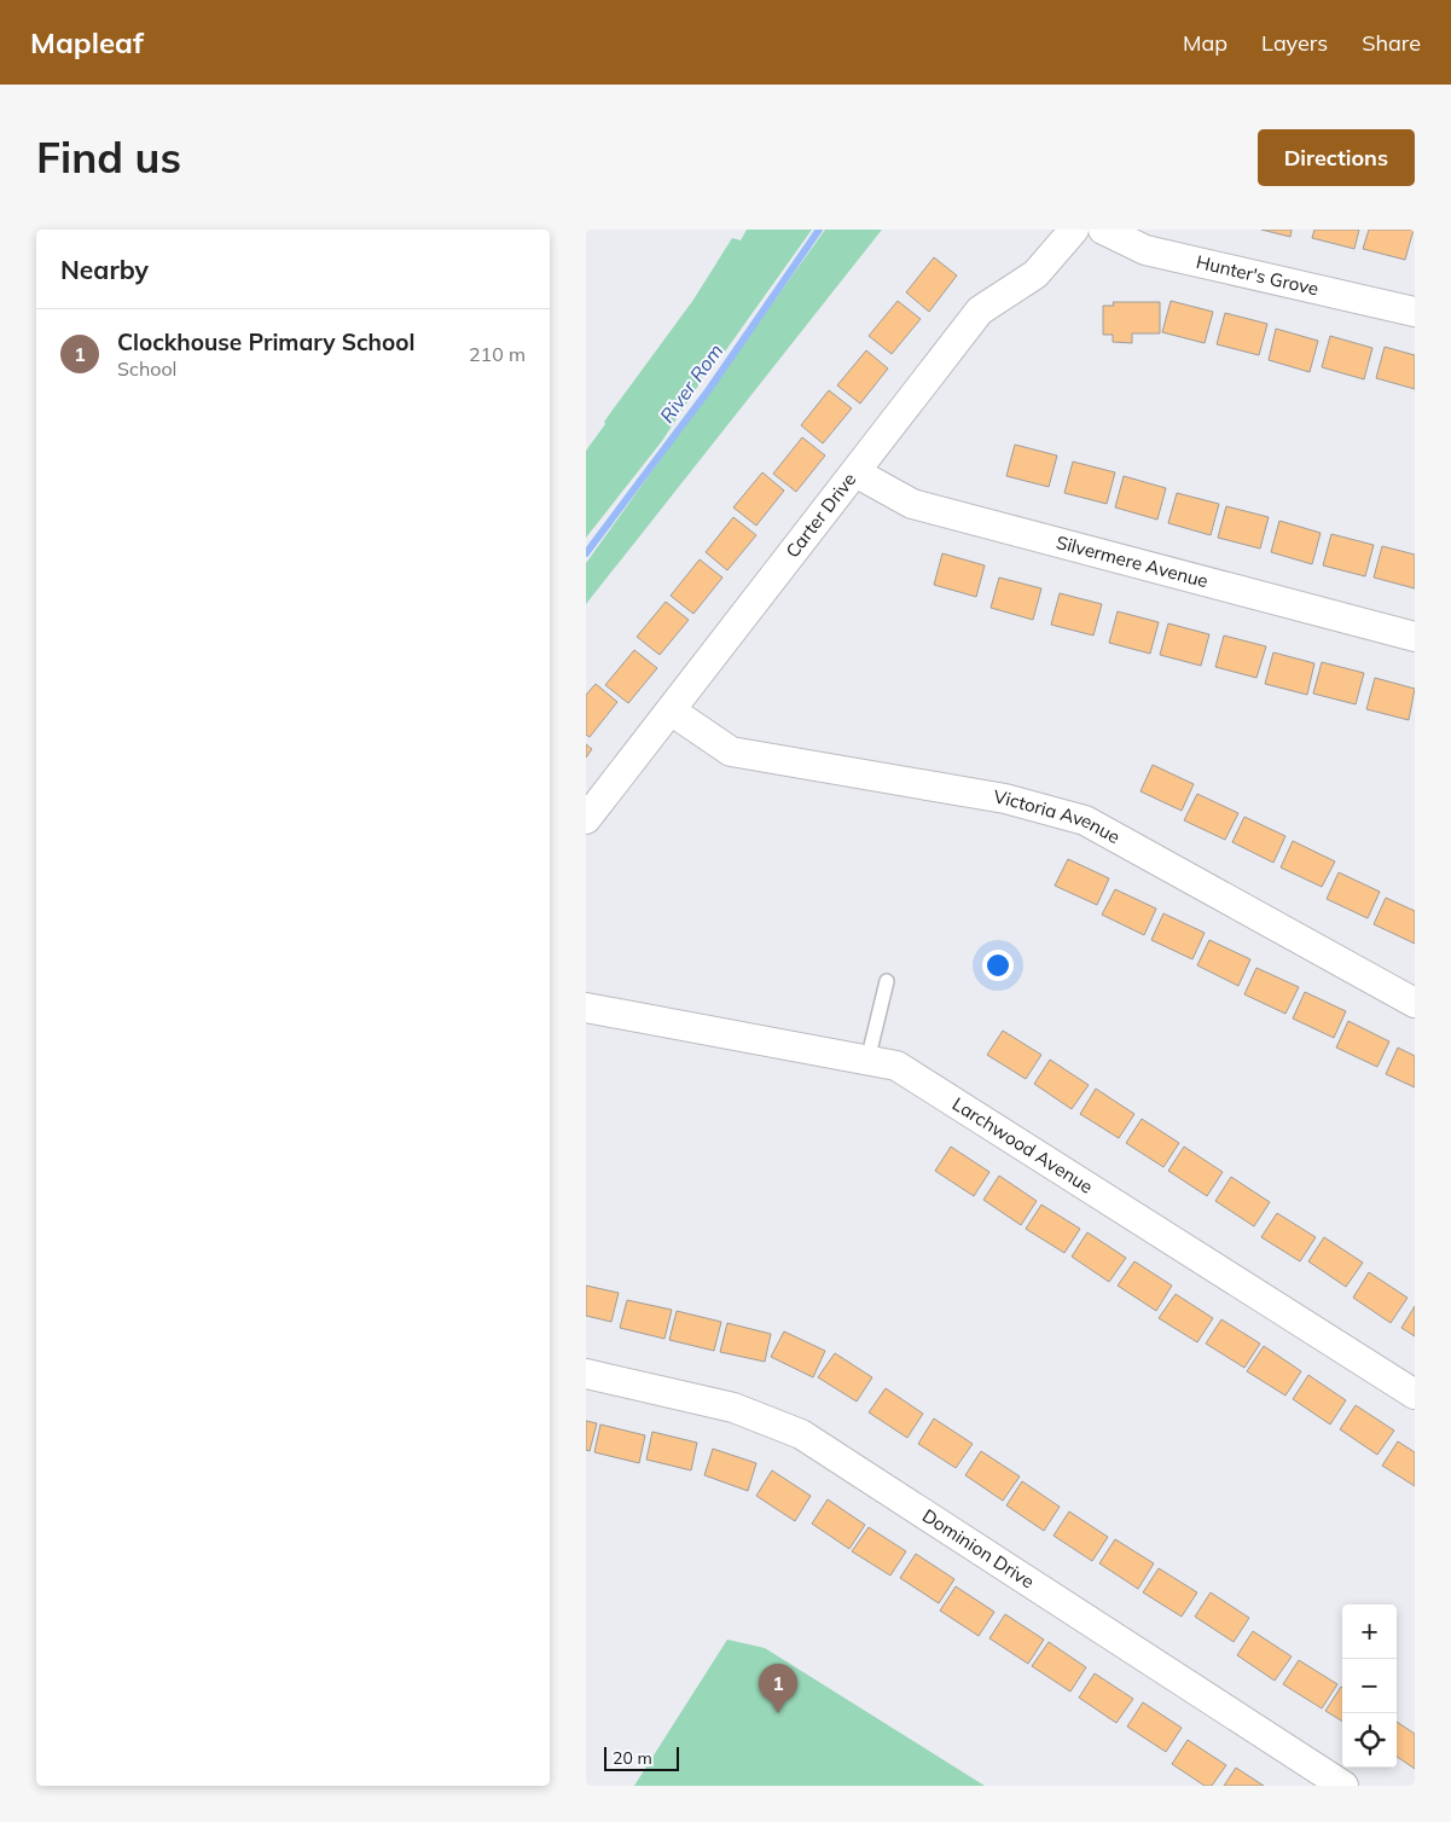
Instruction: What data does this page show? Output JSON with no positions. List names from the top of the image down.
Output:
{
  "streets": {
    "street": [
      "Hunter's Grove",
      "Carter Drive",
      "Silvermere Avenue",
      "Victoria Avenue",
      "Larchwood Avenue",
      "Dominion Drive"
    ]
  },
  "crossings": [
    ["Carter Drive", "Silvermere Avenue"],
    ["Carter Drive", "Victoria Avenue"]
  ],
  "water": ["River Rom"],
  "scale_bar": "20 m",
  "page": {
    "header": "Mapleaf",
    "nav": ["Map", "Layers", "Share"],
    "buttons": "Directions",
    "title": "Find us",
    "heading": "Nearby",
    "list": [
      {
        "mark": "1",
        "name": "Clockhouse Primary School",
        "note": "School",
        "value": "210 m"
      }
    ],
    "map_buttons": ["+", "−"],
    "pins": "1",
    "scale": "20 m"
  }
}
